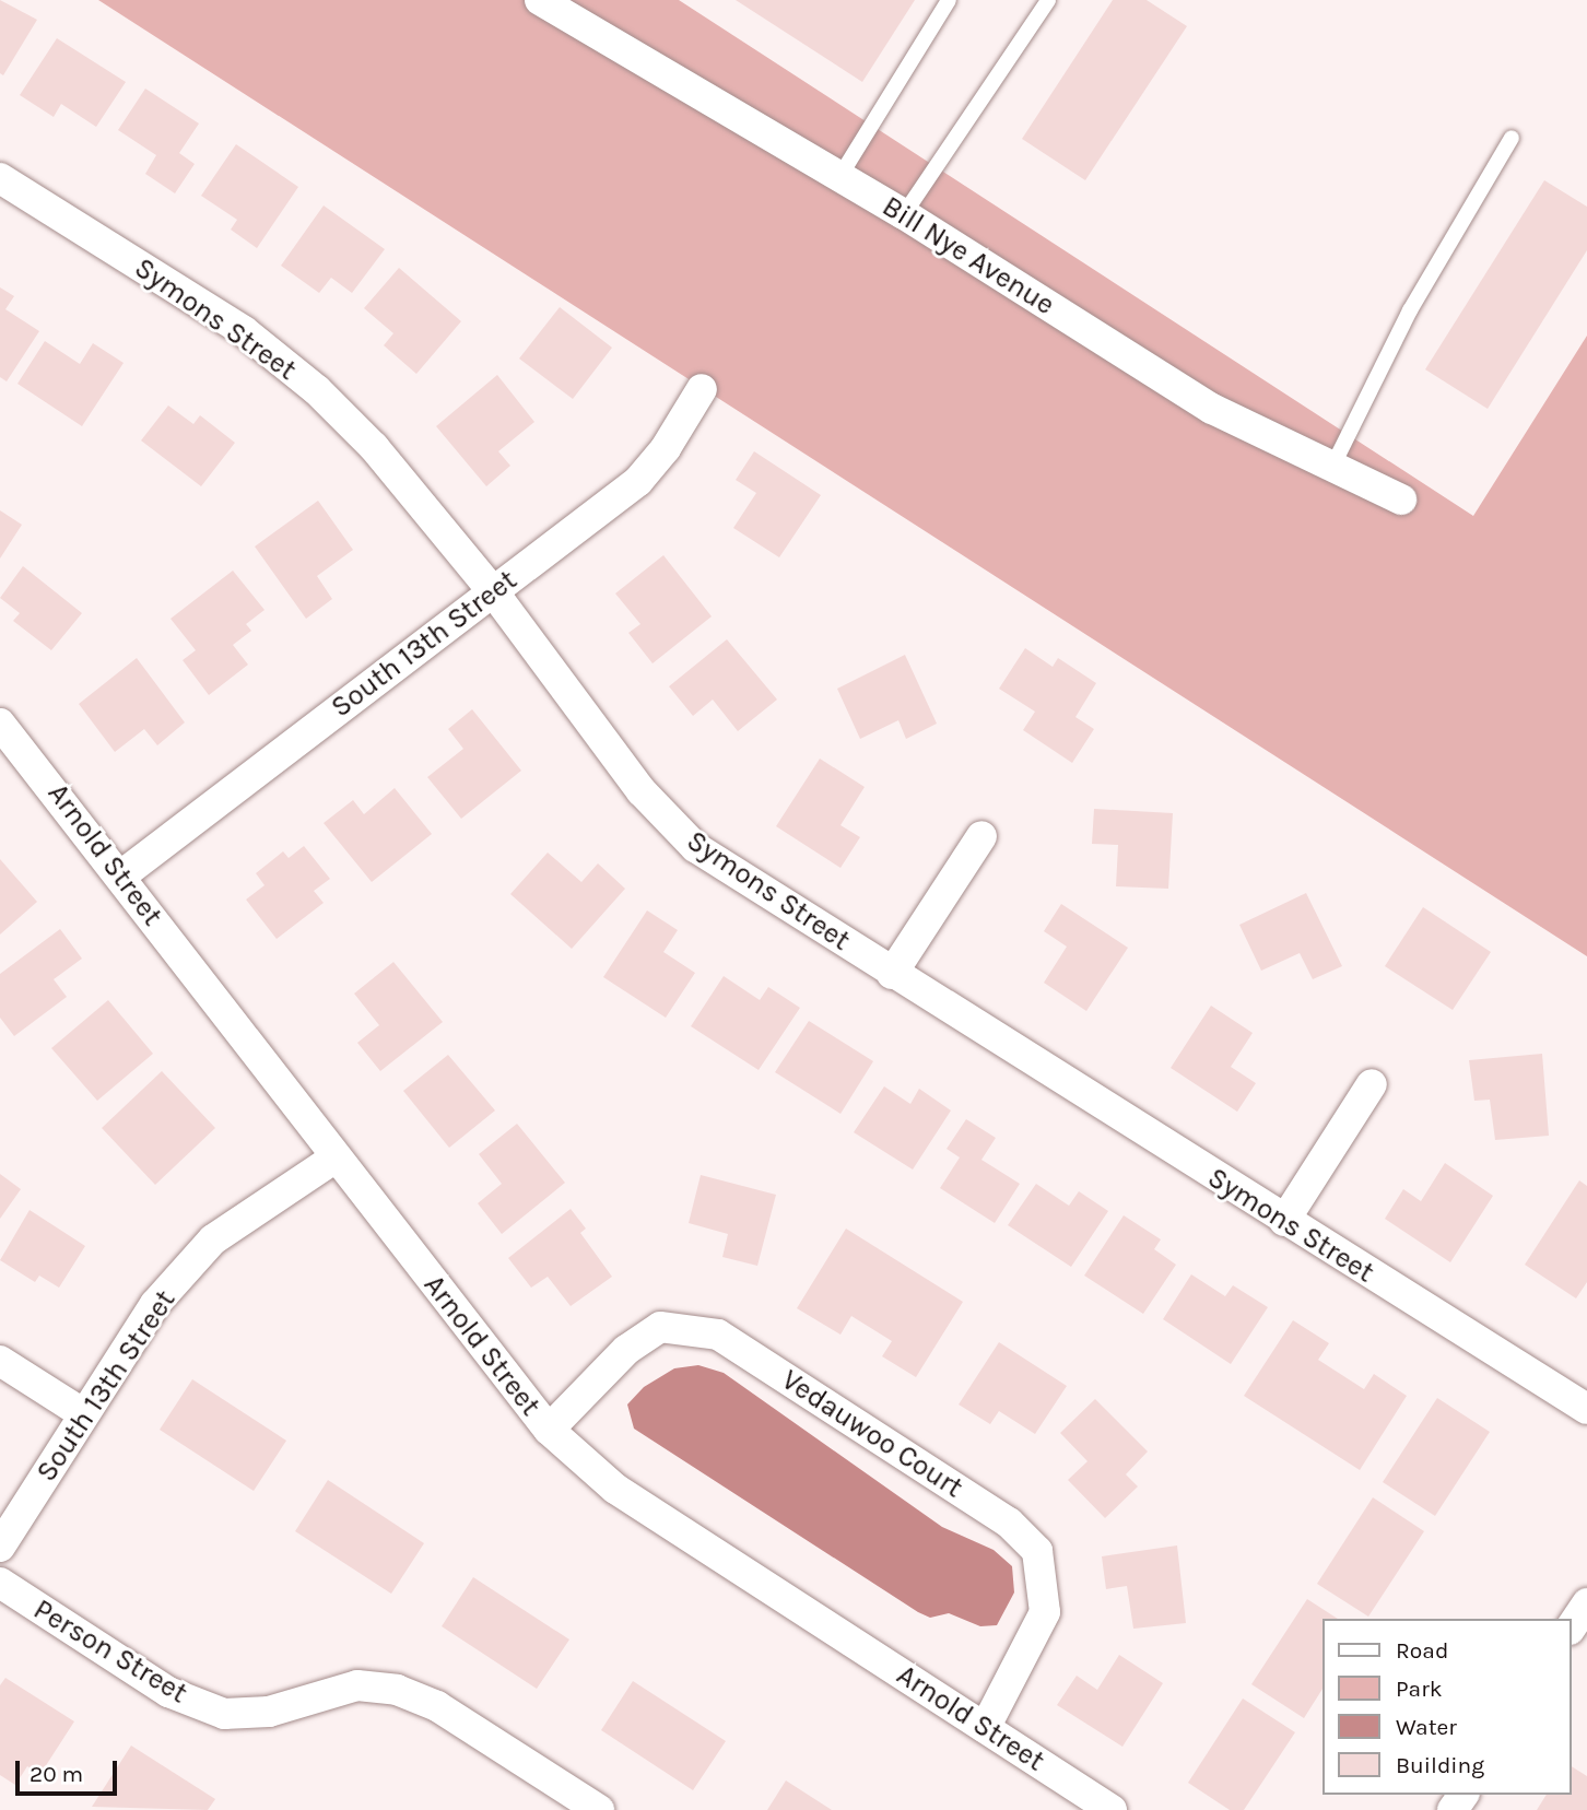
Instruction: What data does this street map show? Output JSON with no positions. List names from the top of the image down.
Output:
{
  "streets": {
    "street": [
      "Bill Nye Avenue",
      "Symons Street",
      "South 13th Street",
      "Arnold Street",
      "Vedauwoo Court",
      "Person Street"
    ]
  },
  "crossings": [
    ["Symons Street", "South 13th Street"],
    ["South 13th Street", "Arnold Street"],
    ["Arnold Street", "Vedauwoo Court"]
  ],
  "legend": [
    "Road",
    "Park",
    "Water",
    "Building"
  ],
  "scale_bar": "20 m"
}
